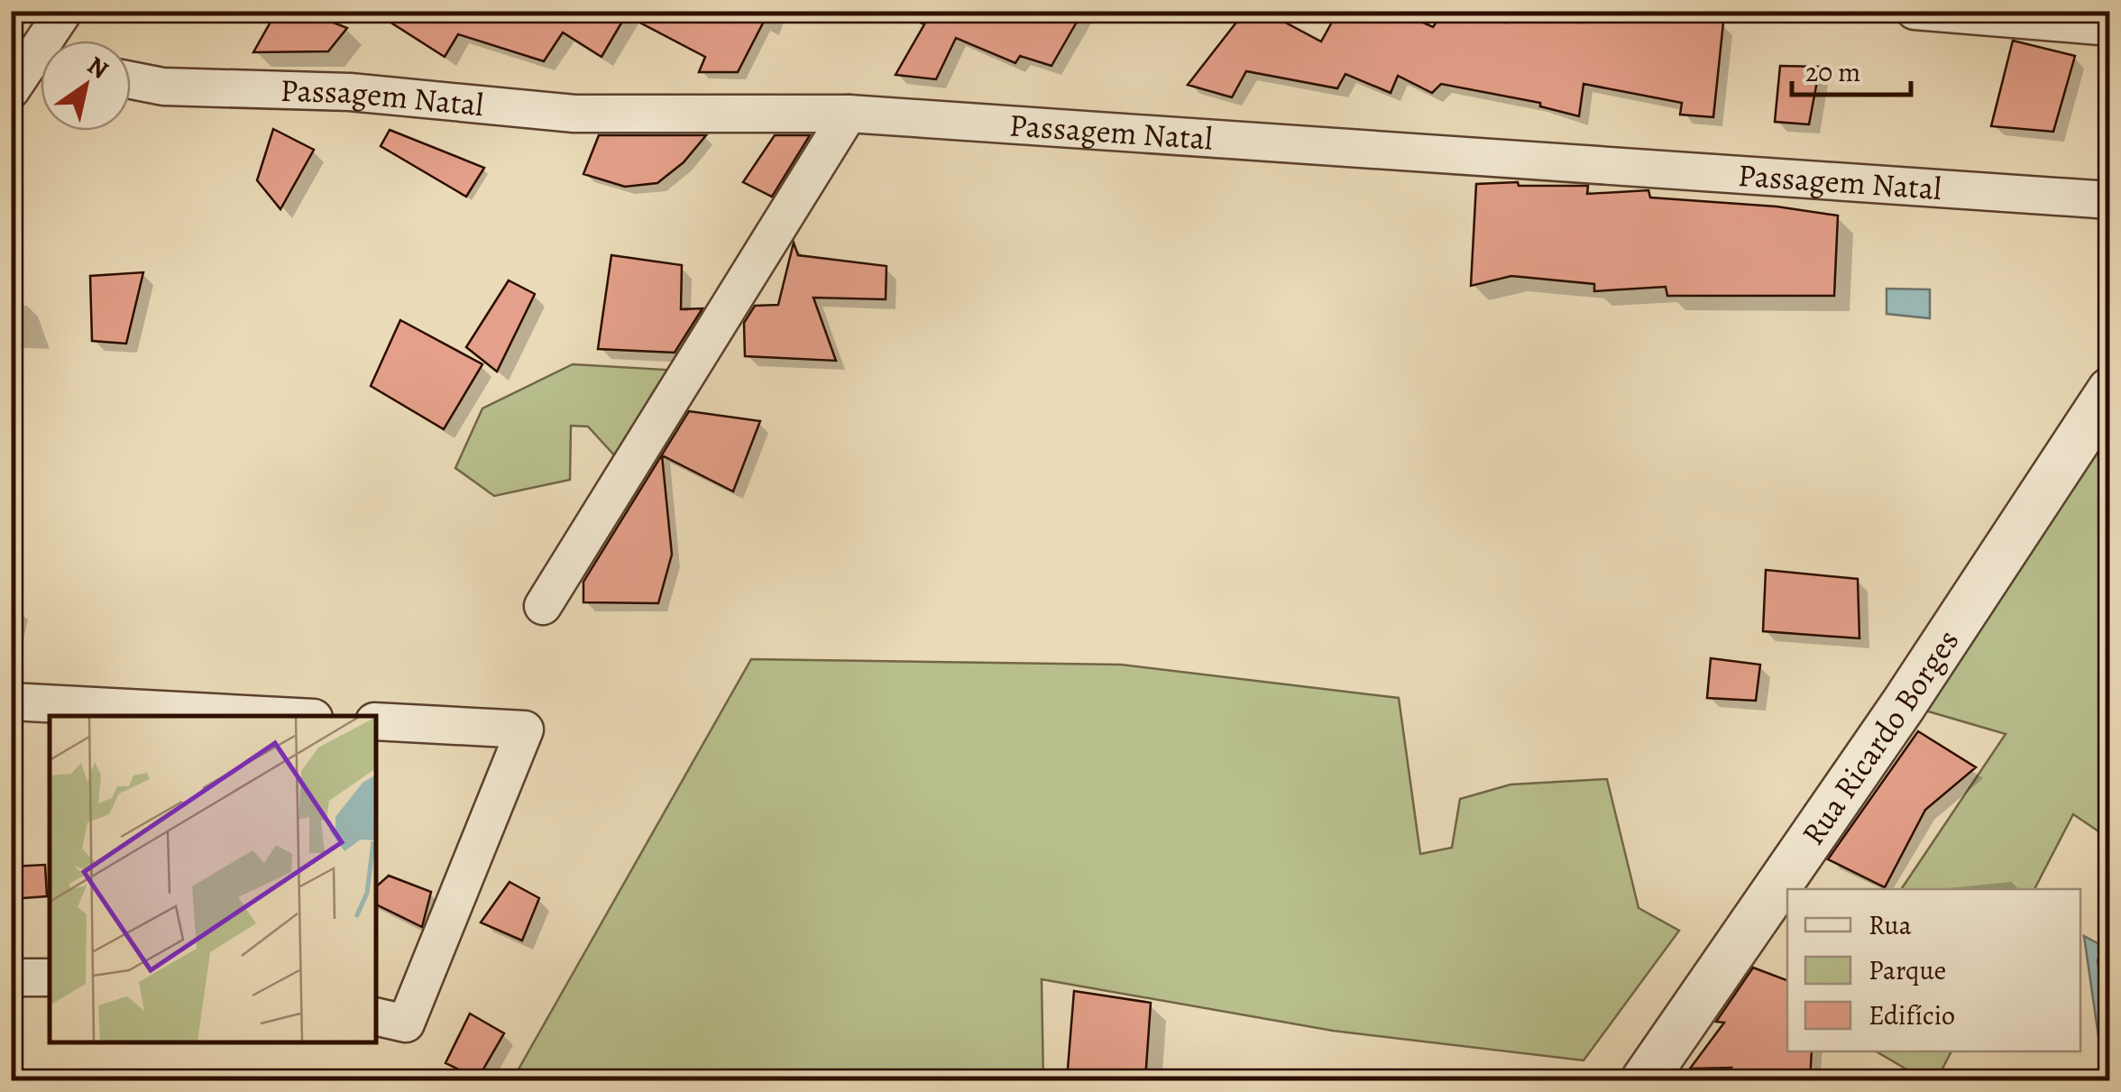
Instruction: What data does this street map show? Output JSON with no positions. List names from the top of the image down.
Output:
{
  "streets": {
    "street": ["Passagem Natal", "Rua Ricardo Borges"]
  },
  "legend": ["Rua", "Parque", "Edifício"],
  "scale_bar": "20 m",
  "north": "top right"
}
